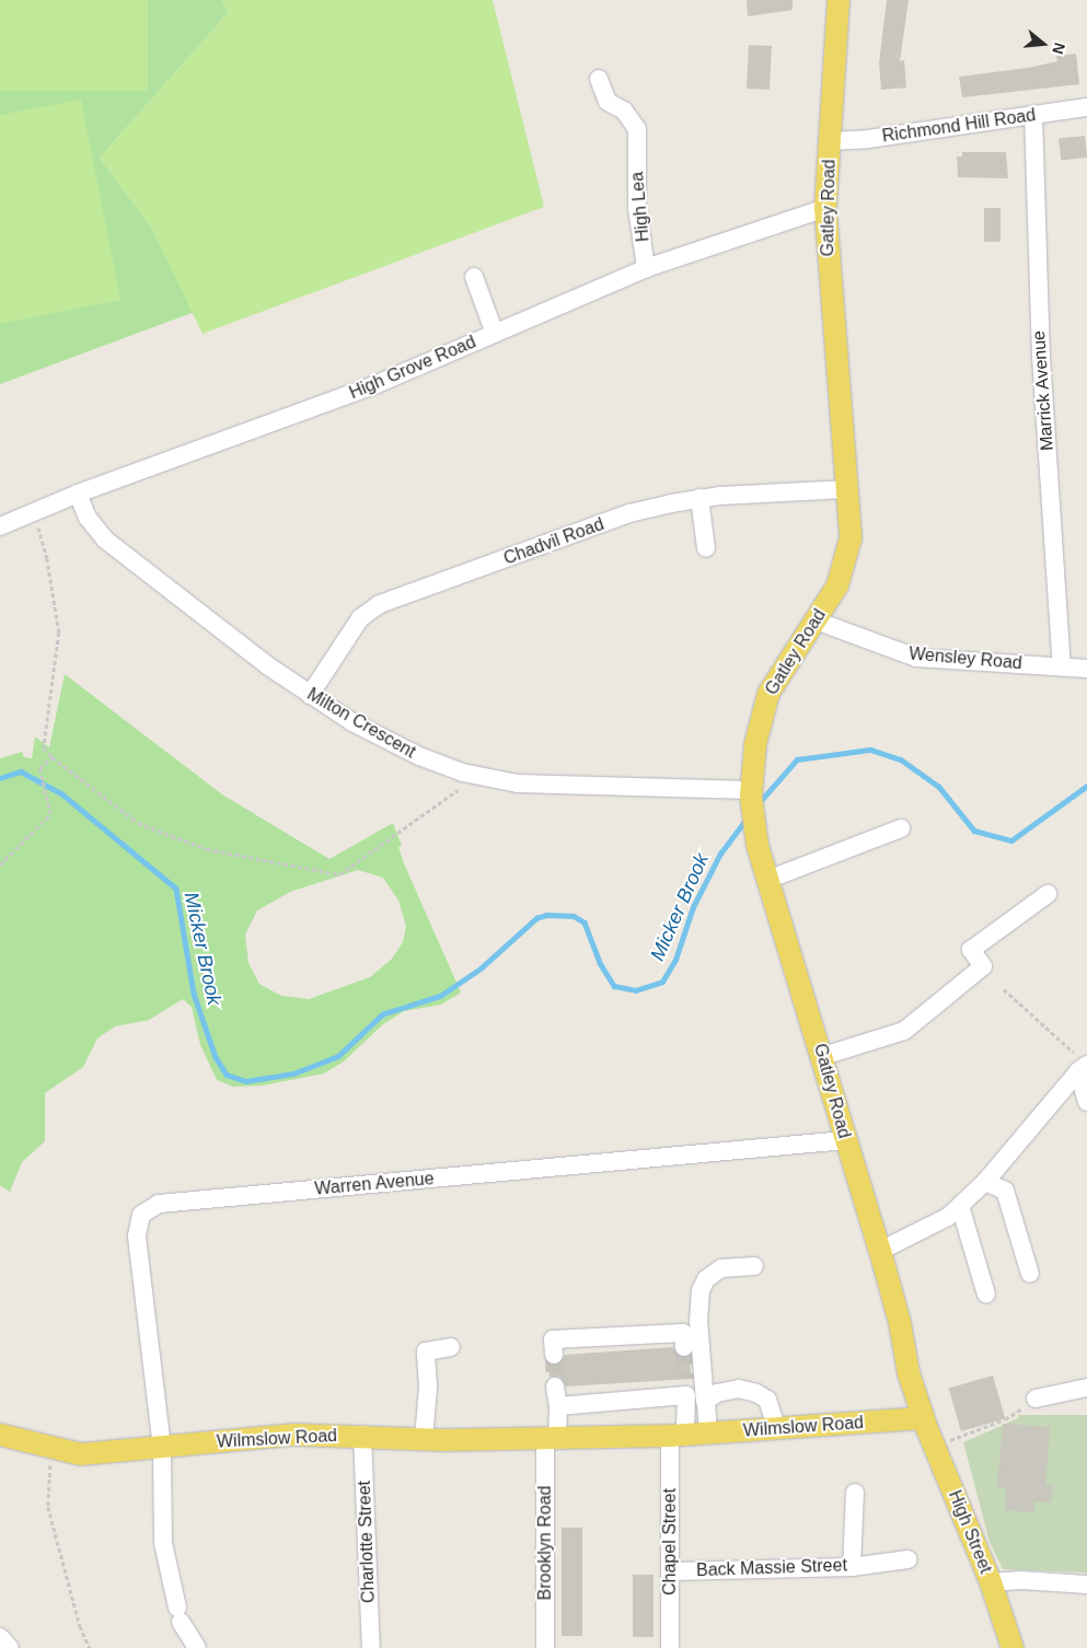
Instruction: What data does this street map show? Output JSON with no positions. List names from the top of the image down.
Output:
{
  "streets": {
    "main road": ["Gatley Road", "Wilmslow Road", "High Street"],
    "street": [
      "Richmond Hill Road",
      "High Lea",
      "High Grove Road",
      "Marrick Avenue",
      "Chadvil Road",
      "Wensley Road",
      "Milton Crescent",
      "Warren Avenue",
      "Charlotte Street",
      "Chapel Street",
      "Brooklyn Road",
      "Back Massie Street"
    ]
  },
  "crossings": [
    ["Richmond Hill Road", "Gatley Road"],
    ["Richmond Hill Road", "Marrick Avenue"],
    ["High Lea", "High Grove Road"],
    ["Gatley Road", "High Grove Road"],
    ["Gatley Road", "Chadvil Road"],
    ["Gatley Road", "Wensley Road"],
    ["Gatley Road", "Milton Crescent"],
    ["Gatley Road", "Warren Avenue"],
    ["Gatley Road", "Wilmslow Road"],
    ["Gatley Road", "High Street"],
    ["High Grove Road", "Milton Crescent"],
    ["Marrick Avenue", "Wensley Road"],
    ["Chadvil Road", "Milton Crescent"],
    ["Warren Avenue", "Wilmslow Road"],
    ["Wilmslow Road", "High Street"],
    ["Wilmslow Road", "Charlotte Street"],
    ["Wilmslow Road", "Chapel Street"],
    ["Wilmslow Road", "Brooklyn Road"],
    ["Chapel Street", "Back Massie Street"]
  ],
  "water": ["Micker Brook"],
  "north": "right"
}
